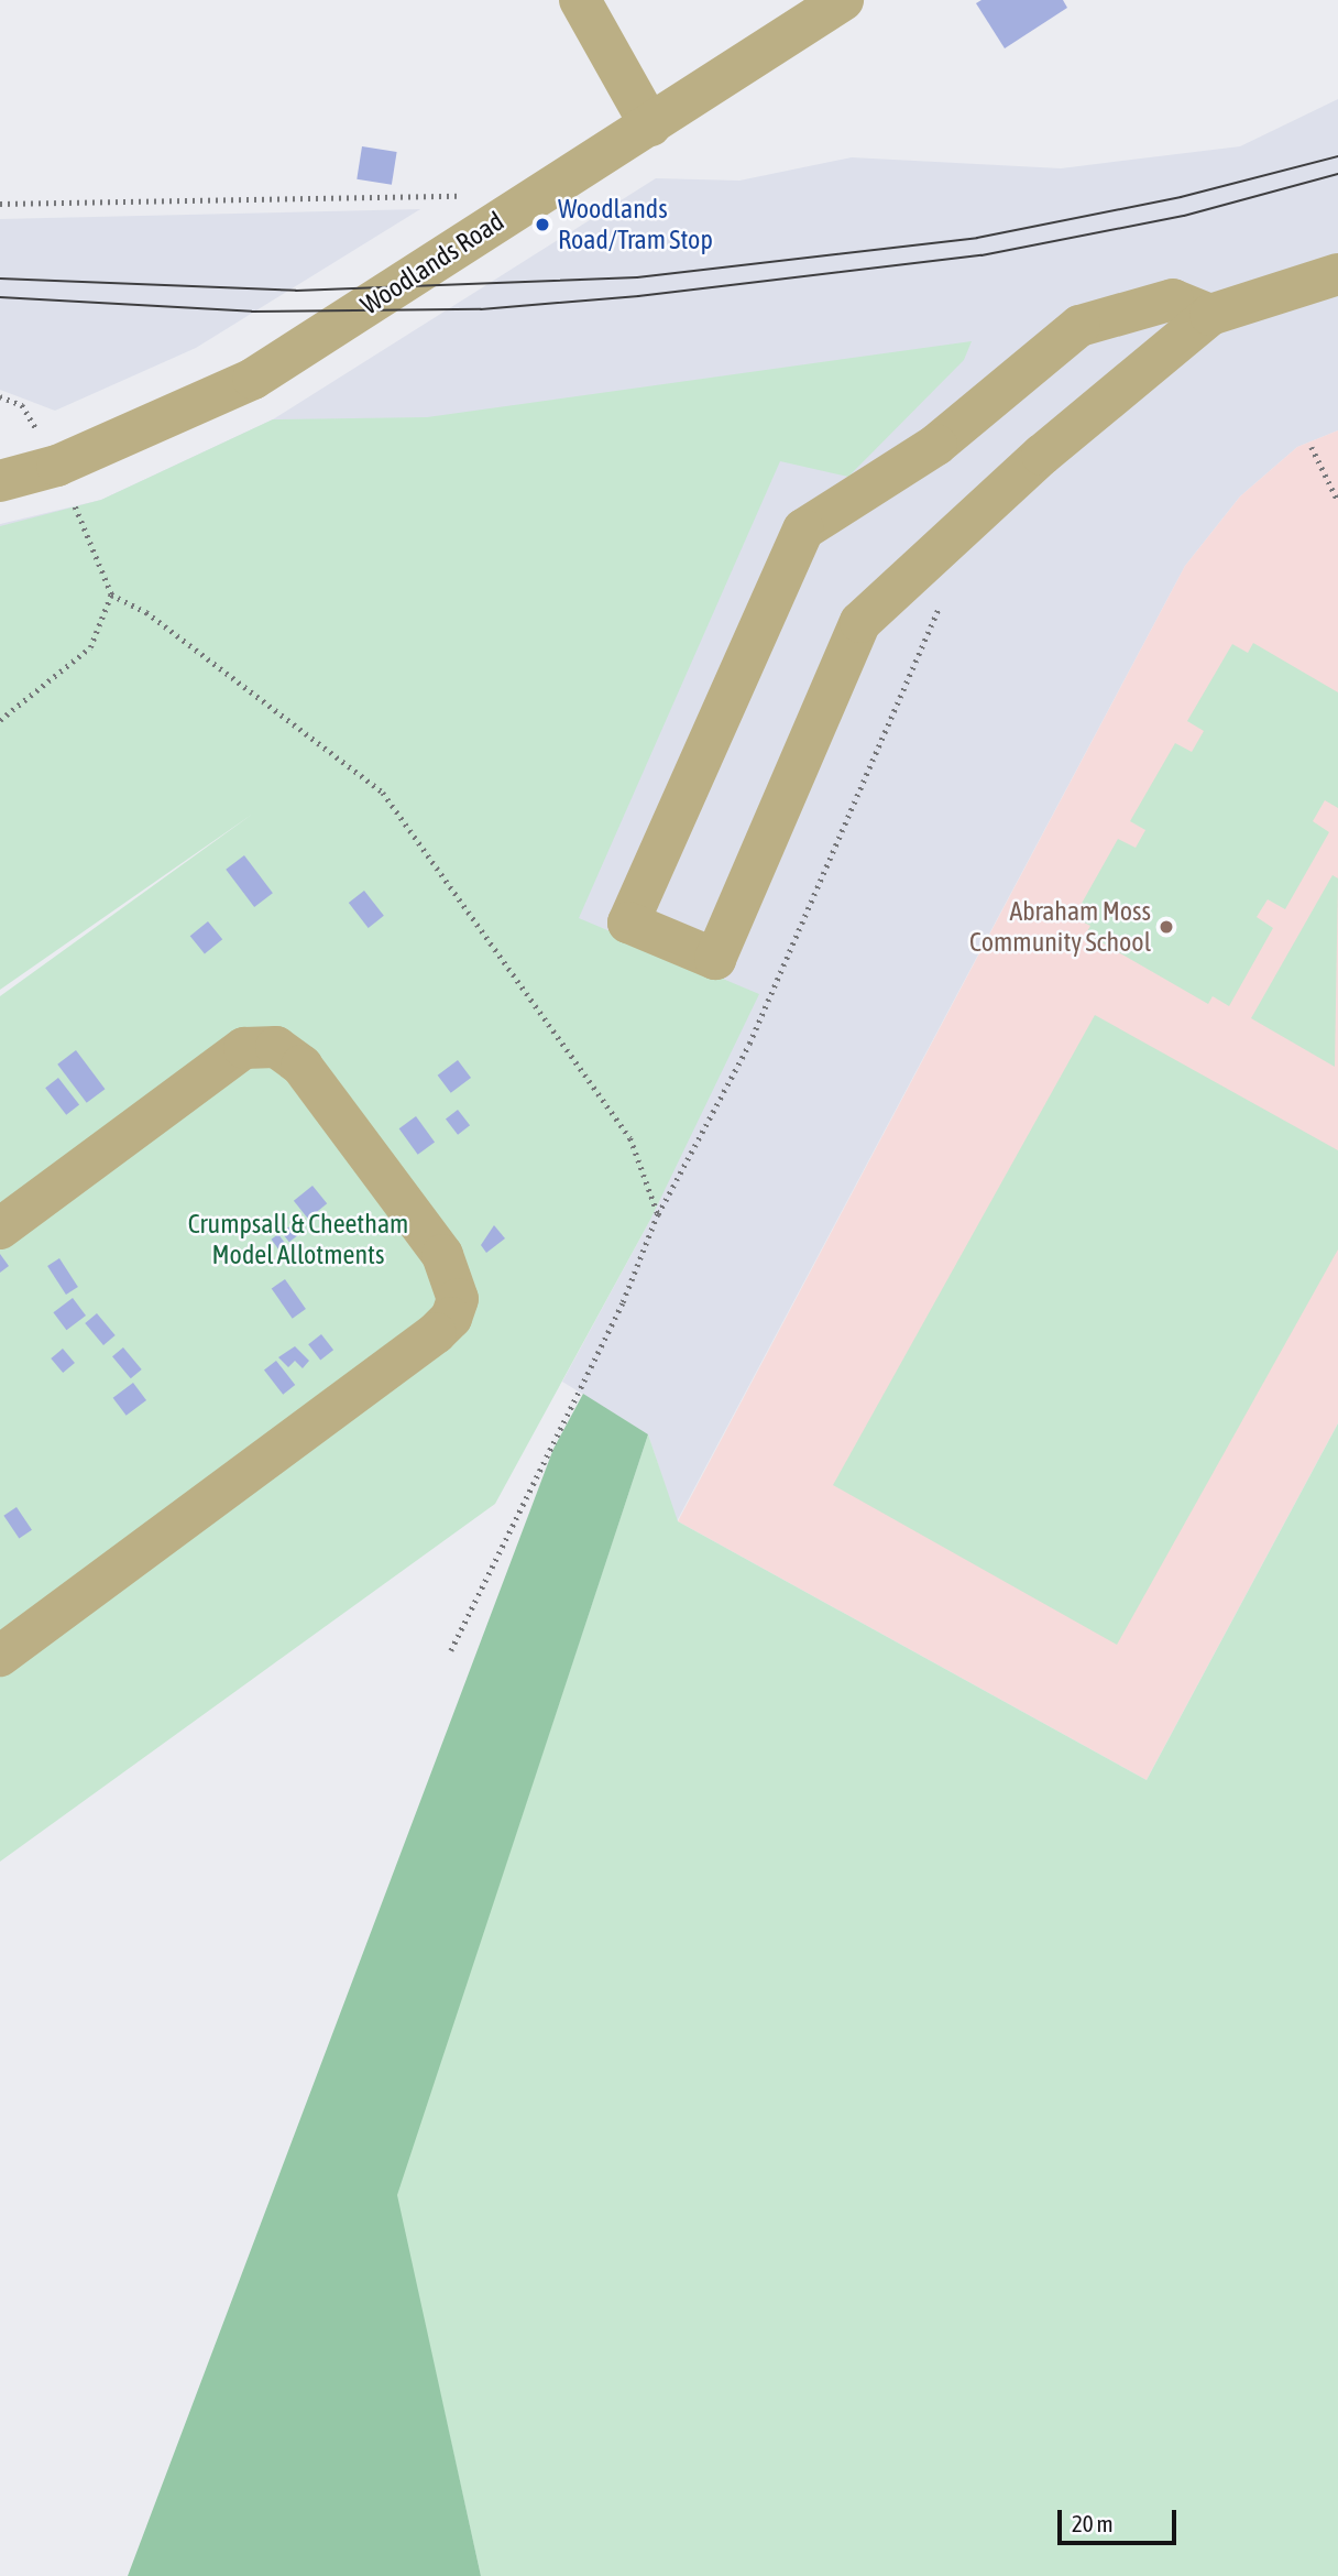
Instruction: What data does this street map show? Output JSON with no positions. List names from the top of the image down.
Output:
{
  "streets": {
    "street": ["Woodlands Road"]
  },
  "parks": ["Crumpsall & Cheetham Model Allotments"],
  "places": ["Woodlands Road/Tram Stop", "Abraham Moss Community School"],
  "scale_bar": "20 m"
}
